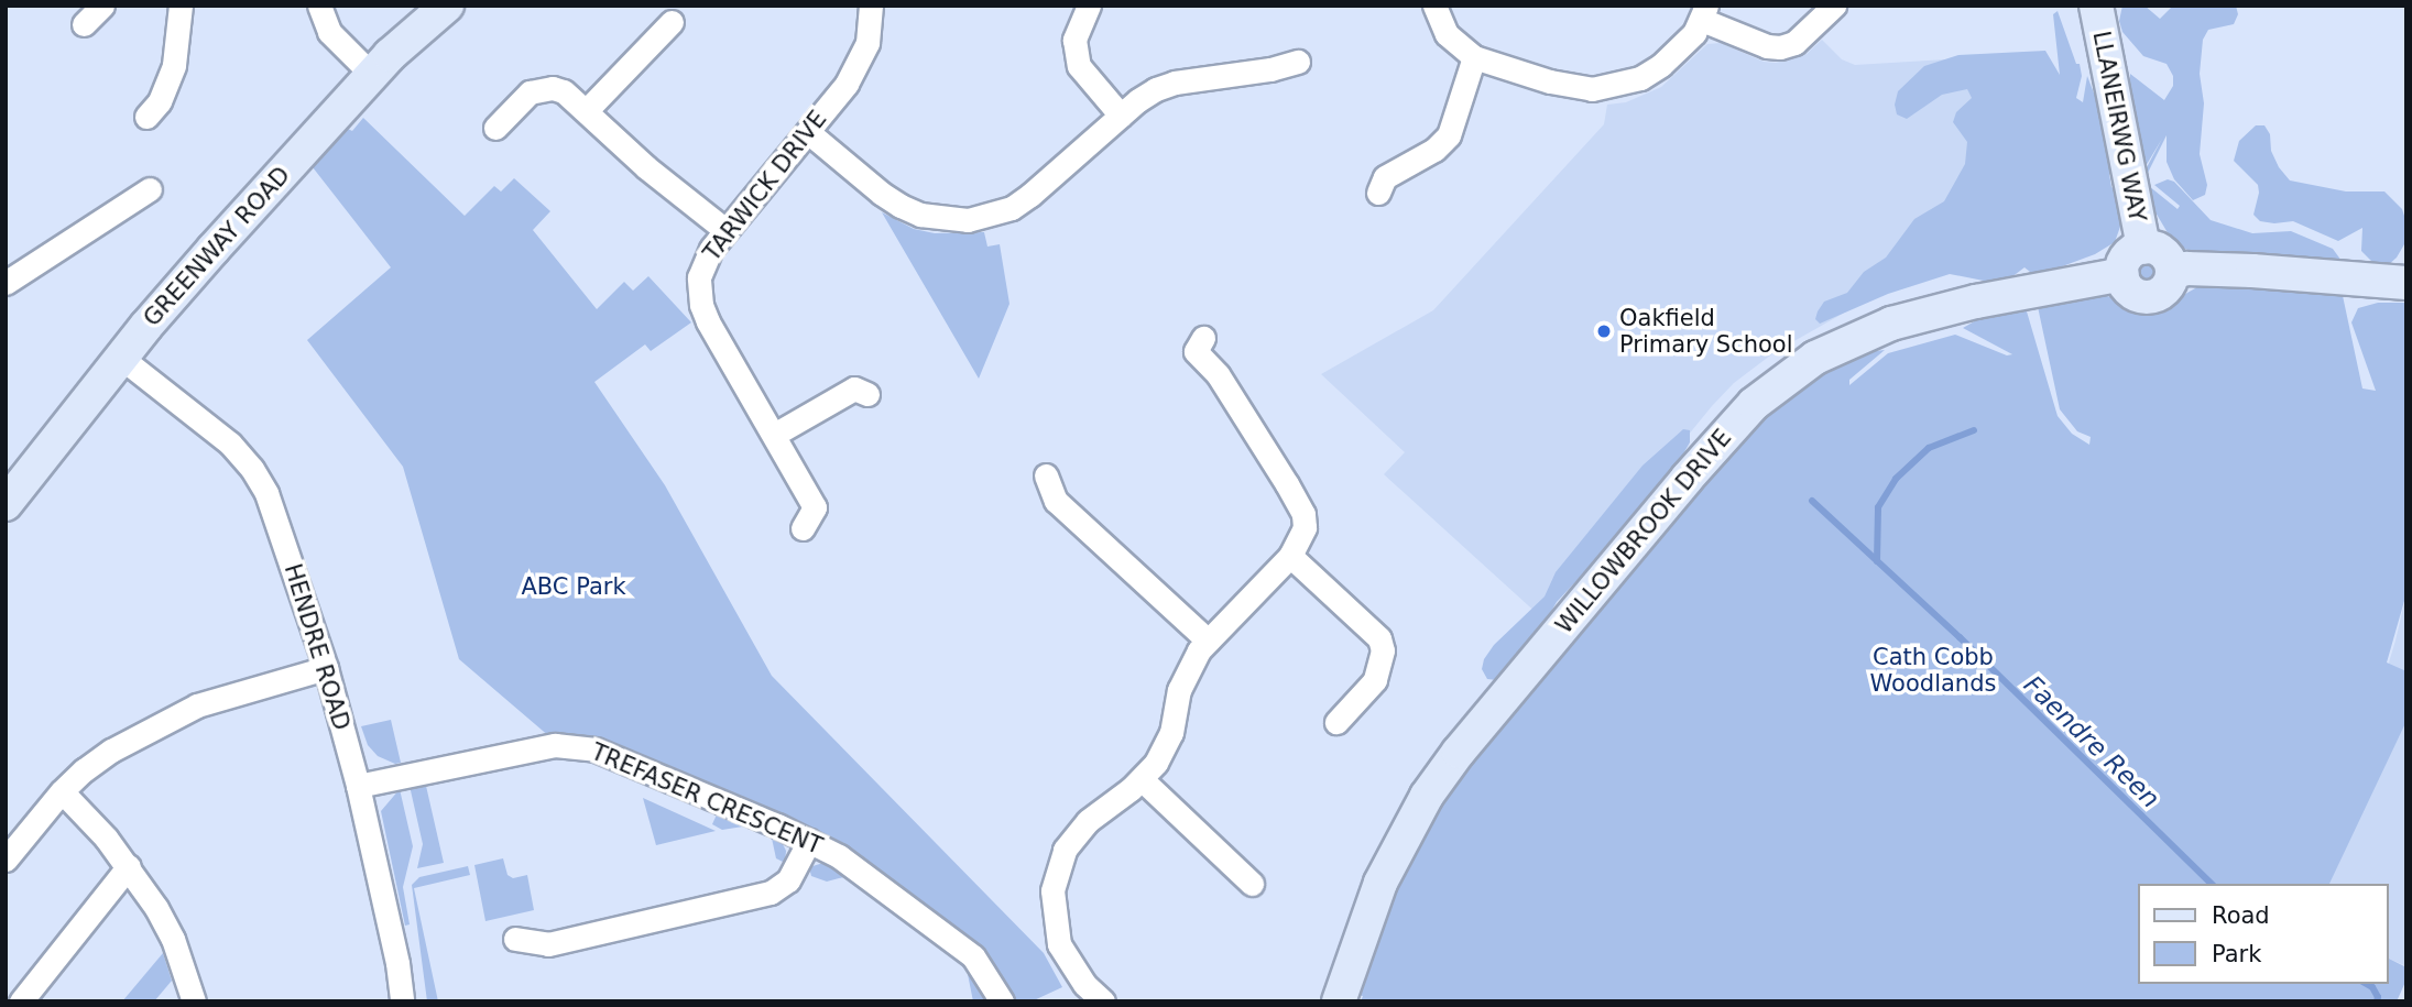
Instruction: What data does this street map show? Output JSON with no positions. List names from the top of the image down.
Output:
{
  "streets": {
    "street": [
      "LLANEIRWG WAY",
      "TARWICK DRIVE",
      "GREENWAY ROAD",
      "WILLOWBROOK DRIVE",
      "HENDRE ROAD",
      "TREFASER CRESCENT"
    ]
  },
  "crossings": [
    ["LLANEIRWG WAY", "WILLOWBROOK DRIVE"],
    ["GREENWAY ROAD", "HENDRE ROAD"],
    ["HENDRE ROAD", "TREFASER CRESCENT"]
  ],
  "water": ["Faendre Reen"],
  "parks": ["ABC Park", "Cath Cobb Woodlands"],
  "places": ["Oakfield Primary School"],
  "legend": ["Road", "Park"]
}
